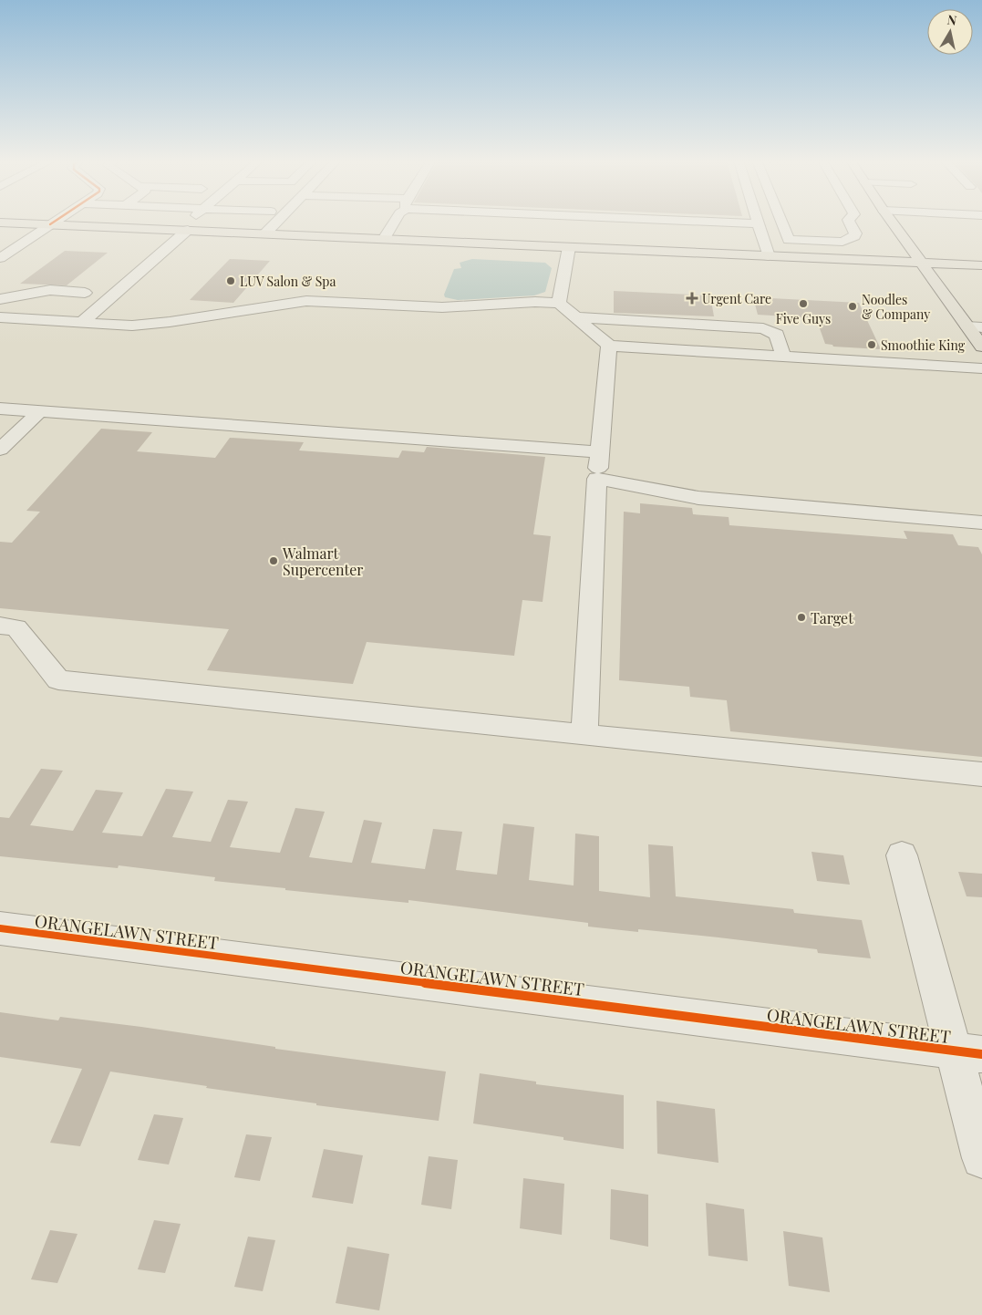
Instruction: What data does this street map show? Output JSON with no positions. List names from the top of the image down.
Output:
{
  "streets": {
    "street": ["ORANGELAWN STREET"]
  },
  "places": {
    "other": [
      "LUV Salon & Spa",
      "Five Guys",
      "Noodles & Company",
      "Smoothie King",
      "Walmart Supercenter",
      "Target"
    ],
    "health": ["Urgent Care"]
  },
  "north": "top"
}
